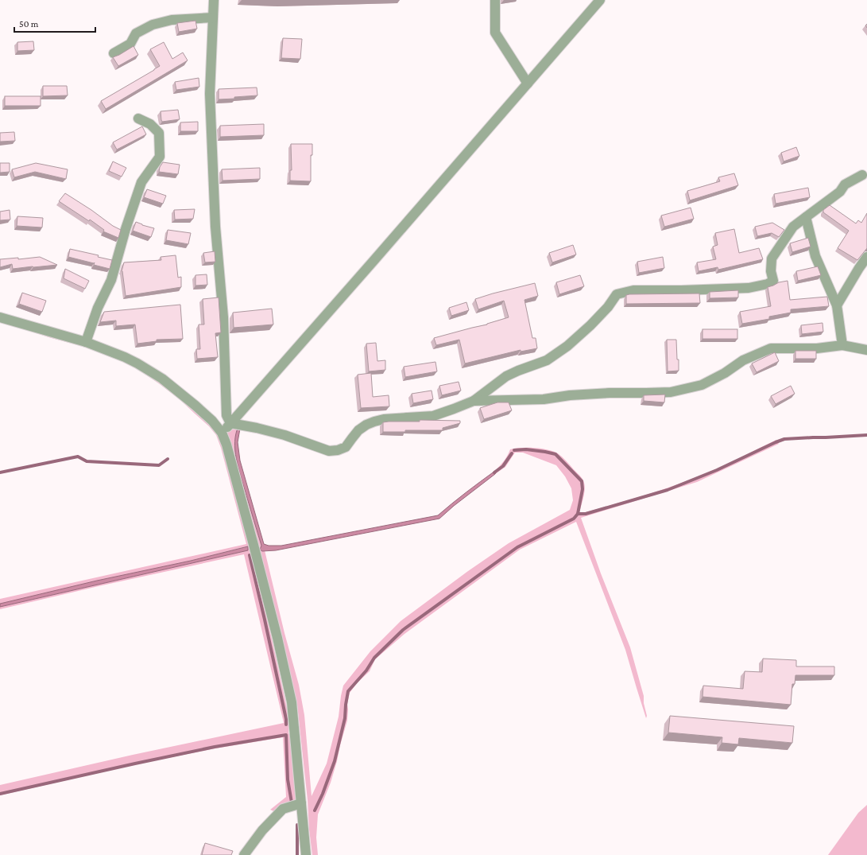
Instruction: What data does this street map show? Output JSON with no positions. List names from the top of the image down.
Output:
{
  "scale_bar": "50 m"
}
